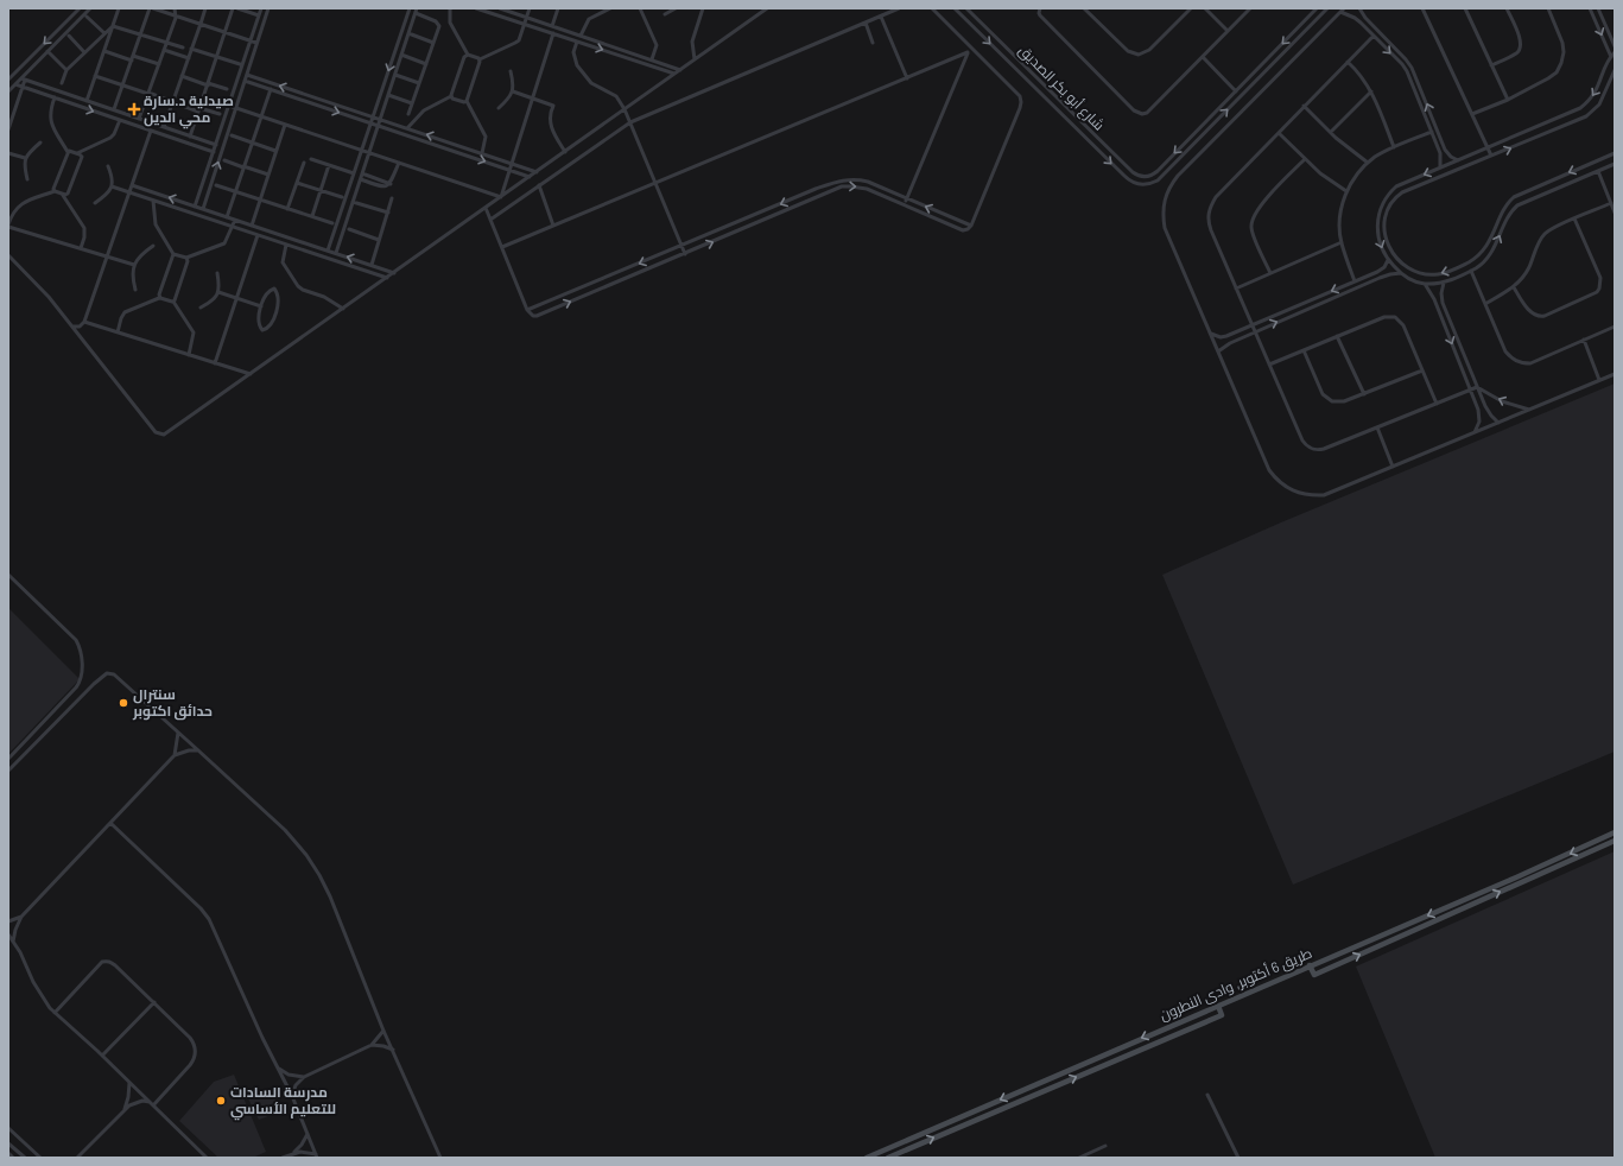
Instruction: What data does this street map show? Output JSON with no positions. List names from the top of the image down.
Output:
{
  "streets": {
    "street": ["شارع أبو بكر الصديق", "طريق 6 أكتوبر, وادى النطرون"]
  },
  "places": {
    "health": ["صيدلية د.سارة محي الدين"],
    "other": ["سنترال حدائق اكتوبر", "مدرسة السادات للتعليم الأساسي"]
  }
}
